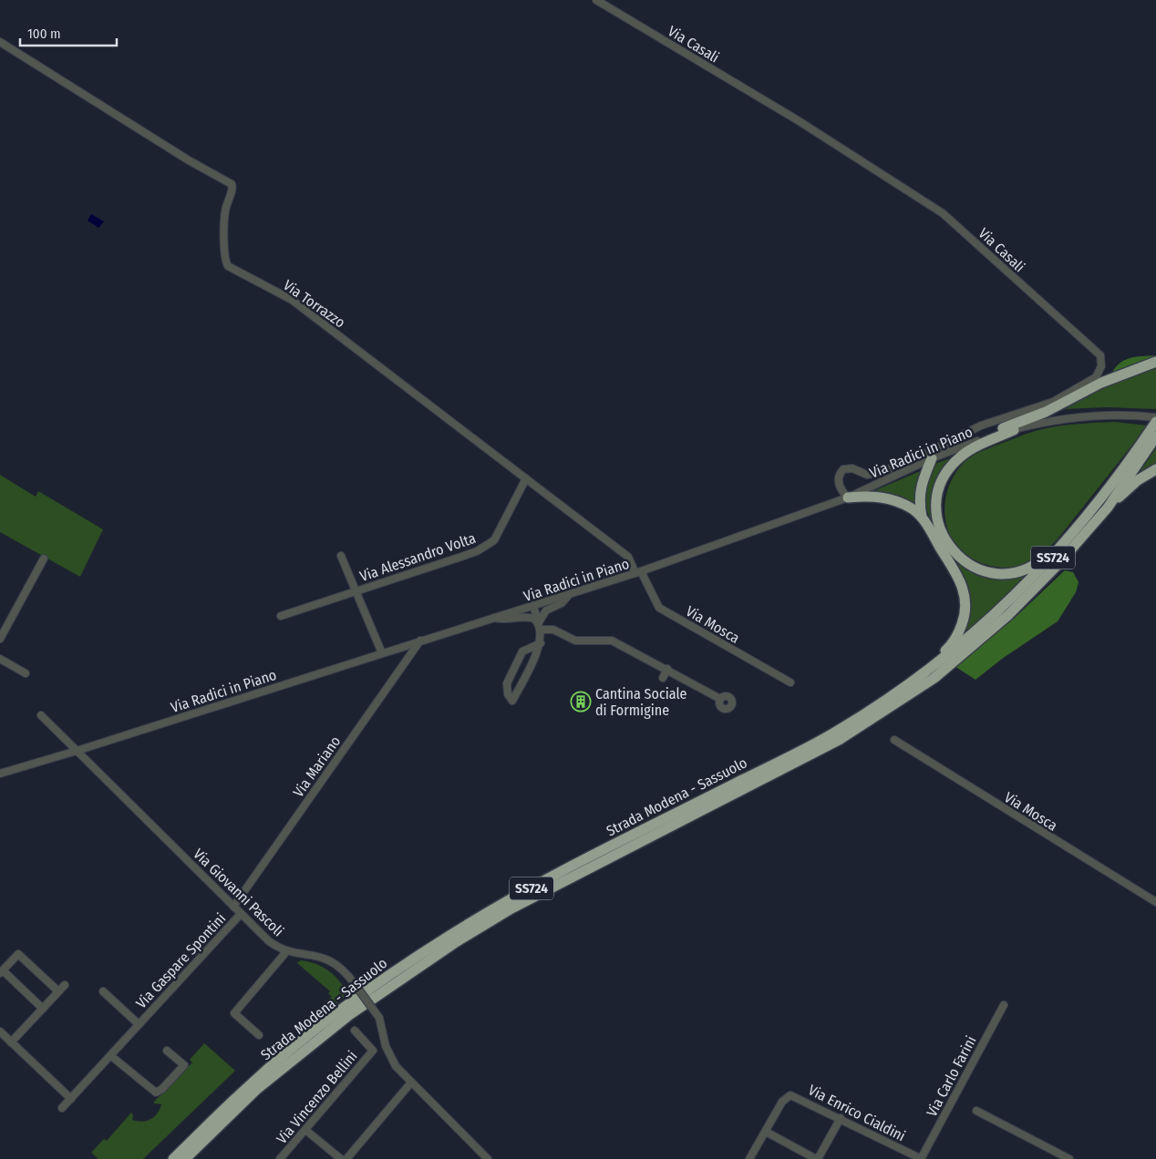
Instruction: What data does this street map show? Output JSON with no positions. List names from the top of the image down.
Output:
{
  "streets": {
    "highway": ["SS724", "Strada Modena - Sassuolo"],
    "street": [
      "Via Casali",
      "Via Torrazzo",
      "Via Radici in Piano",
      "Via Alessandro Volta",
      "Via Mosca",
      "Via Mariano",
      "Via Giovanni Pascoli",
      "Via Gaspare Spontini",
      "Via Carlo Farini",
      "Via Vincenzo Bellini",
      "Via Enrico Cialdini"
    ]
  },
  "crossings": [
    ["Via Casali", "Via Radici in Piano"],
    ["Via Torrazzo", "Via Radici in Piano"],
    ["Via Torrazzo", "Via Alessandro Volta"],
    ["Via Torrazzo", "Via Mosca"],
    ["Via Radici in Piano", "Via Mosca"],
    ["Via Radici in Piano", "Via Mariano"],
    ["Via Radici in Piano", "Via Giovanni Pascoli"],
    ["Via Mariano", "Via Giovanni Pascoli"],
    ["Via Giovanni Pascoli", "Via Gaspare Spontini"],
    ["Via Carlo Farini", "Via Enrico Cialdini"]
  ],
  "places": {
    "building": ["Cantina Sociale di Formigine"]
  },
  "scale_bar": "100 m"
}
